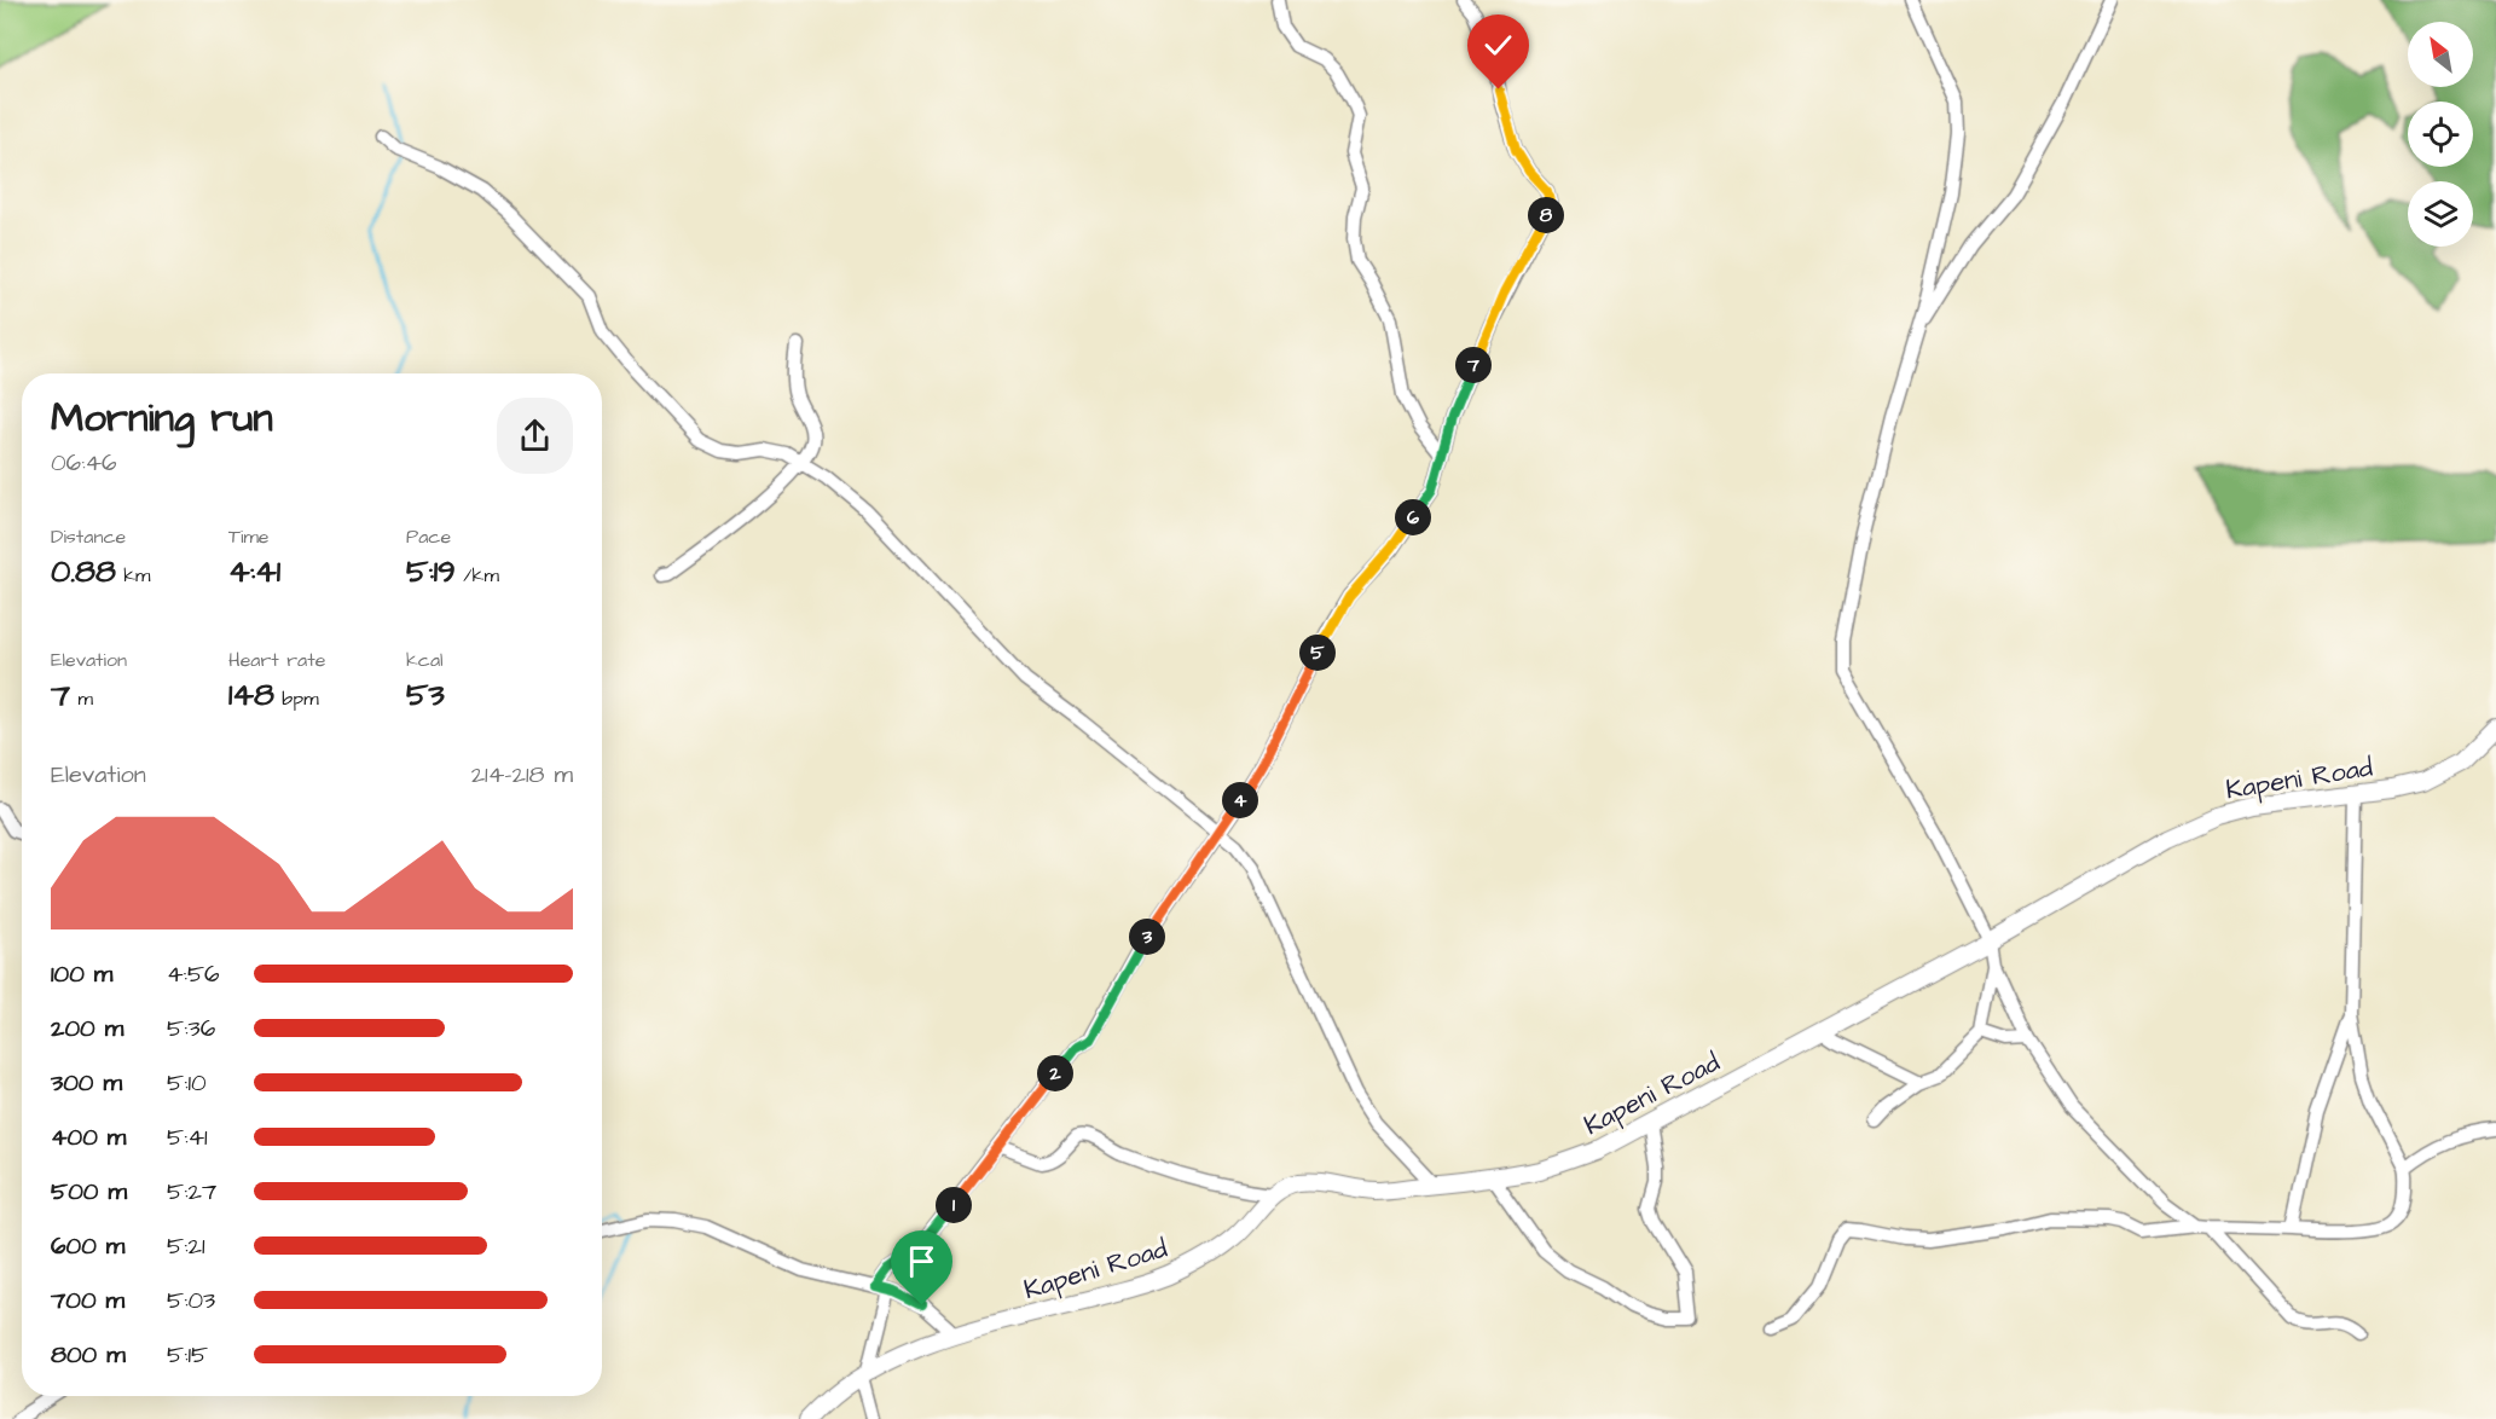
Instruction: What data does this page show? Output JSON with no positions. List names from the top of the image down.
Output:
{
  "streets": {
    "main road": ["Kapeni Road"]
  },
  "north": "top left",
  "page": {
    "pins": [
      "8",
      "7",
      "6",
      "5",
      "4",
      "3",
      "2",
      "1"
    ],
    "heading": ["Morning run", "06:46"],
    "stats": [
      ["Distance", "0.88 km"],
      ["Time", "4:41"],
      ["Pace", "5:19 /km"],
      ["Elevation", "7 m"],
      ["Heart rate", "148 bpm"],
      ["kcal", "53"]
    ],
    "chart": ["Elevation", "214–218 m"],
    "list": [
      {
        "name": "100 m",
        "note": "4:56"
      },
      {
        "name": "200 m",
        "note": "5:36"
      },
      {
        "name": "300 m",
        "note": "5:10"
      },
      {
        "name": "400 m",
        "note": "5:41"
      },
      {
        "name": "500 m",
        "note": "5:27"
      },
      {
        "name": "600 m",
        "note": "5:21"
      },
      {
        "name": "700 m",
        "note": "5:03"
      },
      {
        "name": "800 m",
        "note": "5:15"
      }
    ]
  }
}
